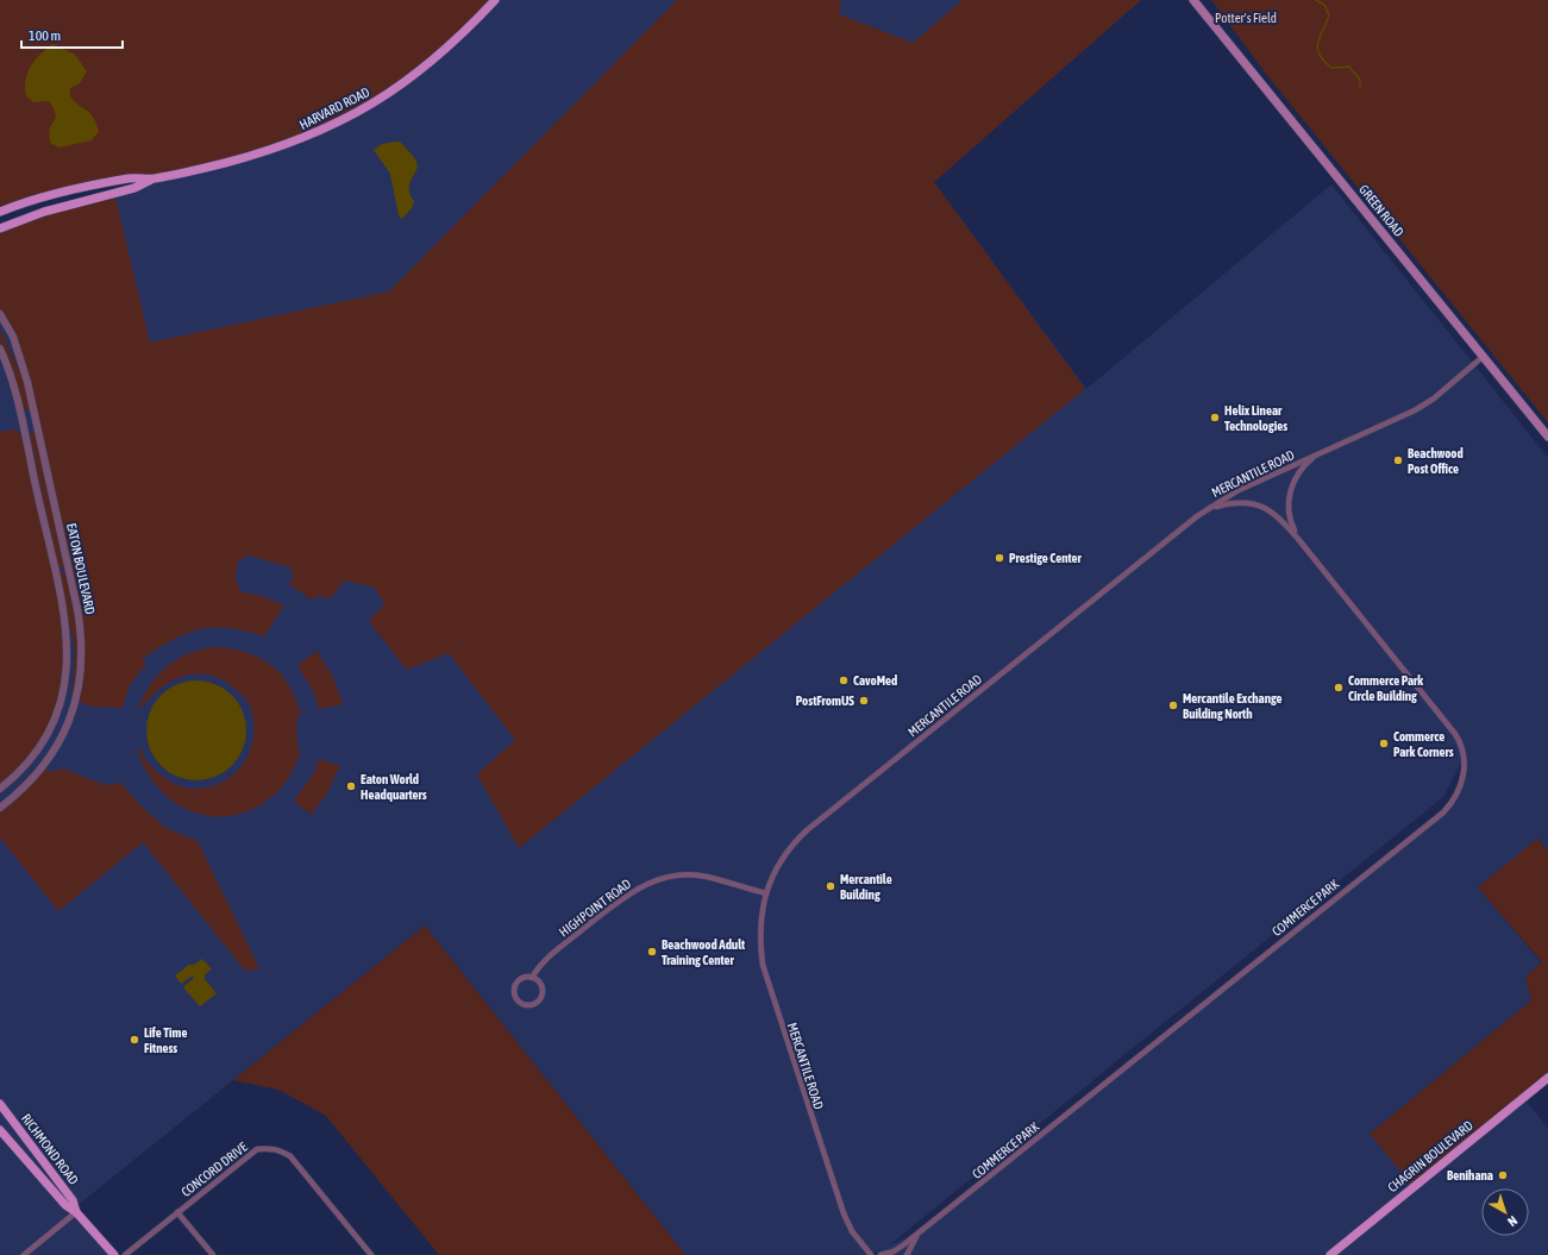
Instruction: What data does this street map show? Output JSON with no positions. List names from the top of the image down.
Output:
{
  "streets": {
    "main road": [
      "HARVARD ROAD",
      "GREEN ROAD",
      "RICHMOND ROAD",
      "CHAGRIN BOULEVARD"
    ],
    "street": [
      "MERCANTILE ROAD",
      "EATON BOULEVARD",
      "HIGHPOINT ROAD",
      "COMMERCE PARK",
      "CONCORD DRIVE"
    ]
  },
  "crossings": [
    ["GREEN ROAD", "MERCANTILE ROAD"],
    ["MERCANTILE ROAD", "HIGHPOINT ROAD"],
    ["MERCANTILE ROAD", "COMMERCE PARK"]
  ],
  "parks": ["Potter's Field"],
  "places": [
    "Helix Linear Technologies",
    "Beachwood Post Office",
    "Prestige Center",
    "CavoMed",
    "Commerce Park Circle Building",
    "PostFromUS",
    "Mercantile Exchange Building North",
    "Commerce Park Corners",
    "Eaton World Headquarters",
    "Mercantile Building",
    "Beachwood Adult Training Center",
    "Life Time Fitness",
    "Benihana"
  ],
  "scale_bar": "100 m",
  "north": "bottom right"
}
